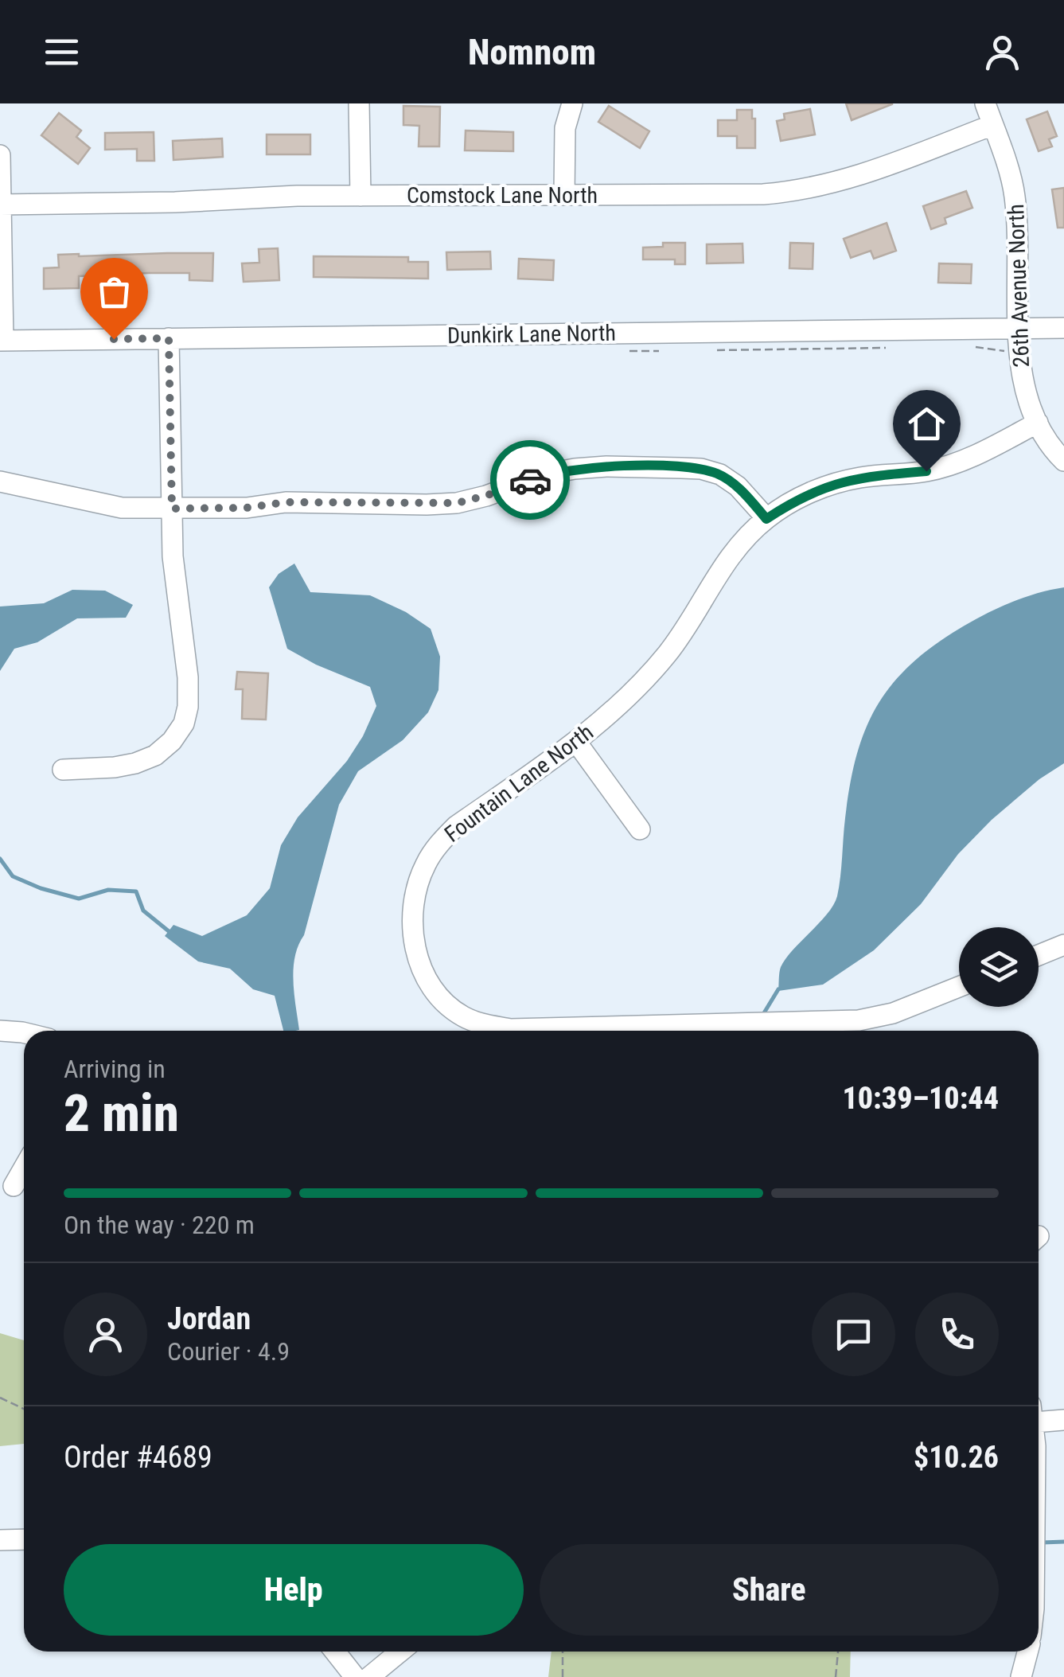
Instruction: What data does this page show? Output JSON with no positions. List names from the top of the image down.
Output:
{
  "streets": {
    "street": [
      "Comstock Lane North",
      "26th Avenue North",
      "Dunkirk Lane North",
      "Fountain Lane North"
    ]
  },
  "crossings": [
    ["Comstock Lane North", "26th Avenue North"],
    ["26th Avenue North", "Dunkirk Lane North"],
    ["26th Avenue North", "Fountain Lane North"]
  ],
  "page": {
    "header": "Nomnom",
    "heading": ["2 min", "Arriving in", "10:39–10:44"],
    "panel": [
      "Jordan",
      "Courier · 4.9",
      "Order #4689",
      "$10.26"
    ],
    "bar": "On the way · 220 m",
    "buttons": ["Help", "Share"]
  }
}
